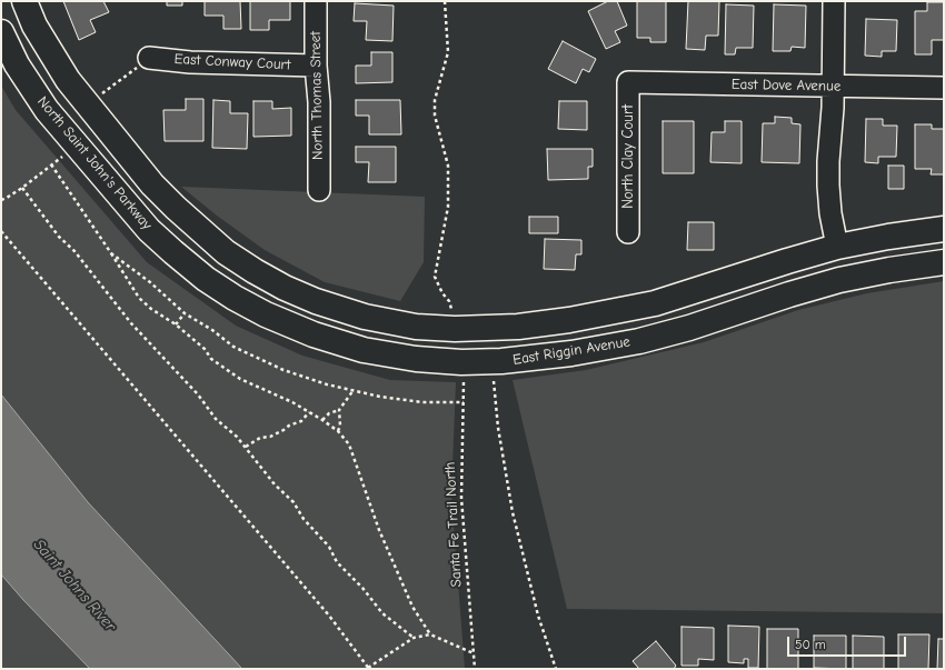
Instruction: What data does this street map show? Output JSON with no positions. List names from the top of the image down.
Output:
{
  "streets": {
    "main road": ["North Saint John's Parkway", "East Riggin Avenue"],
    "street": [
      "East Conway Court",
      "East Dove Avenue",
      "North Thomas Street",
      "North Clay Court"
    ],
    "path": ["Santa Fe Trail North"]
  },
  "crossings": [
    ["East Conway Court", "North Thomas Street"],
    ["East Dove Avenue", "North Clay Court"],
    ["North Saint John's Parkway", "East Riggin Avenue"]
  ],
  "water": ["Saint Johns River"],
  "scale_bar": "50 m"
}
